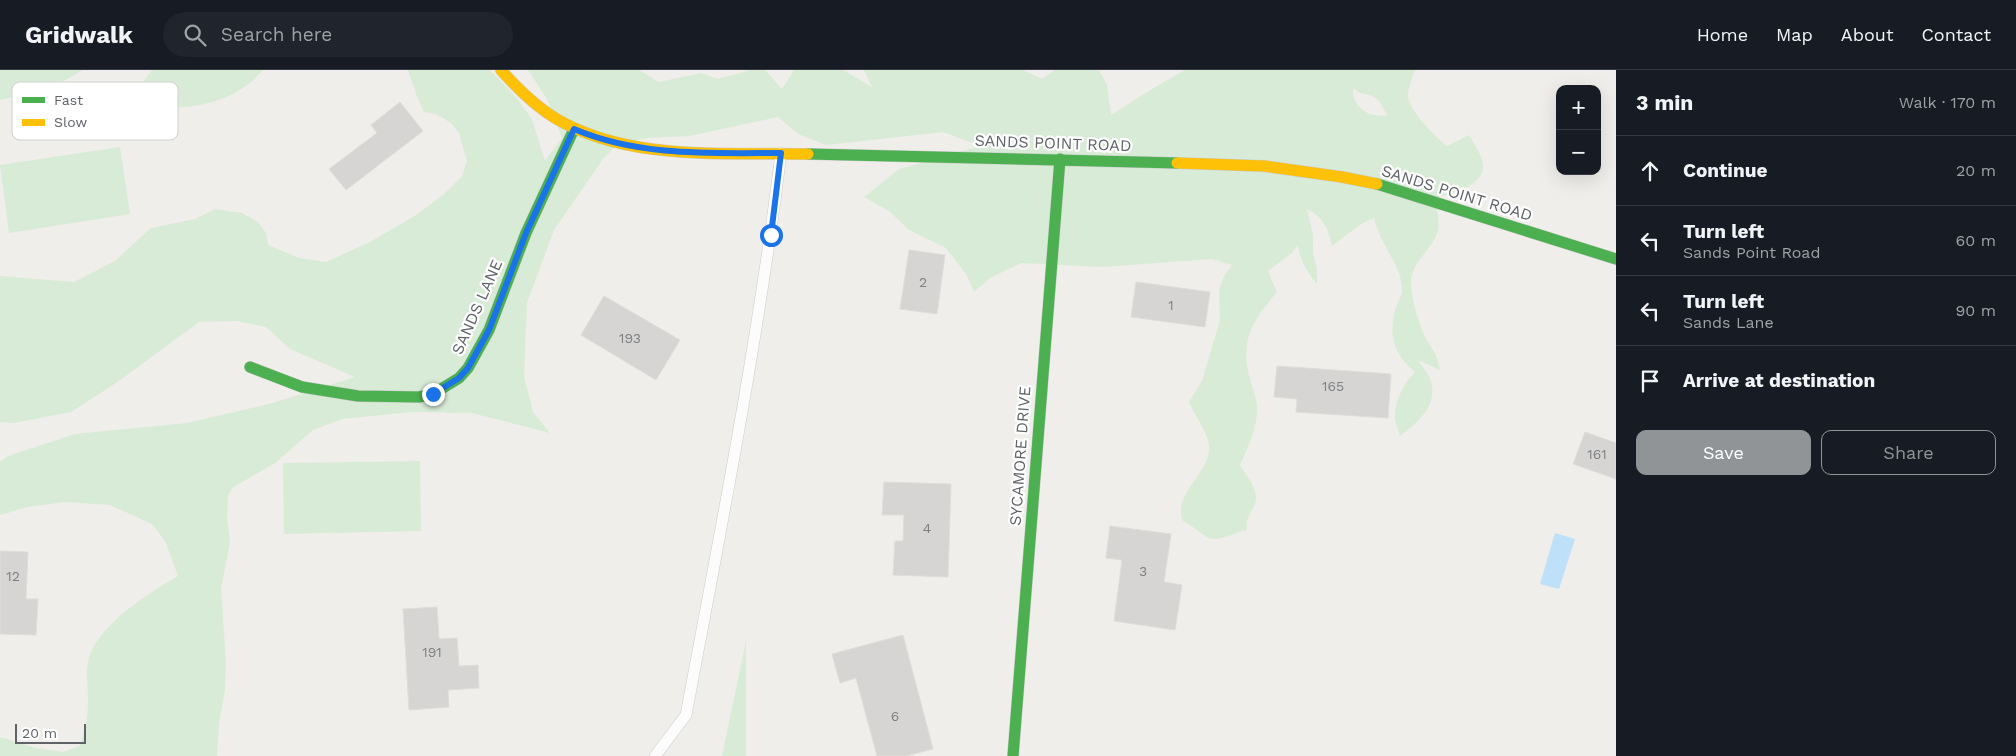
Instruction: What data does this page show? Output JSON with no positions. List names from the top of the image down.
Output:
{
  "streets": {
    "main road": ["SANDS POINT ROAD", "SANDS LANE", "SYCAMORE DRIVE"]
  },
  "crossings": [
    ["SANDS POINT ROAD", "SANDS LANE"],
    ["SANDS POINT ROAD", "SYCAMORE DRIVE"]
  ],
  "house_numbers": [
    "2",
    "1",
    "193",
    "165",
    "161",
    "4",
    "3",
    "12",
    "191",
    "6"
  ],
  "legend": ["Fast", "Slow"],
  "scale_bar": "20 m",
  "page": {
    "header": "Gridwalk",
    "search": "Search here",
    "nav": [
      "Home",
      "Map",
      "About",
      "Contact"
    ],
    "heading": ["3 min", "Walk · 170 m"],
    "map_buttons": ["+", "−"],
    "list": [
      ["Continue", "20 m"],
      ["Turn left", "Sands Point Road", "60 m"],
      ["Turn left", "Sands Lane", "90 m"],
      "Arrive at destination"
    ],
    "buttons": ["Save", "Share"],
    "scale": "20 m"
  }
}
